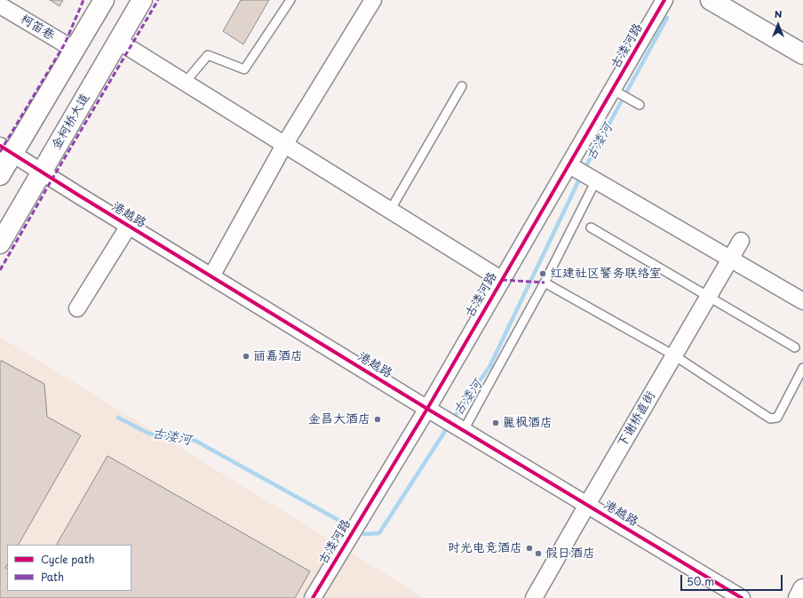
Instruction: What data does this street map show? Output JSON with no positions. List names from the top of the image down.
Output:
{
  "streets": {
    "main road": ["金柯桥大道"],
    "street": [
      "柯笛巷",
      "古溇河路",
      "港越路",
      "下谢桥直街"
    ]
  },
  "crossings": [
    ["古溇河路", "港越路"],
    ["金柯桥大道", "港越路"],
    ["港越路", "下谢桥直街"]
  ],
  "water": ["古溇河"],
  "places": [
    "红建社区警务联络室",
    "丽嘉酒店",
    "金昌大酒店",
    "麗枫酒店",
    "时光电竞酒店",
    "假日酒店"
  ],
  "legend": ["Cycle path", "Path"],
  "scale_bar": "50 m",
  "north": "top"
}
